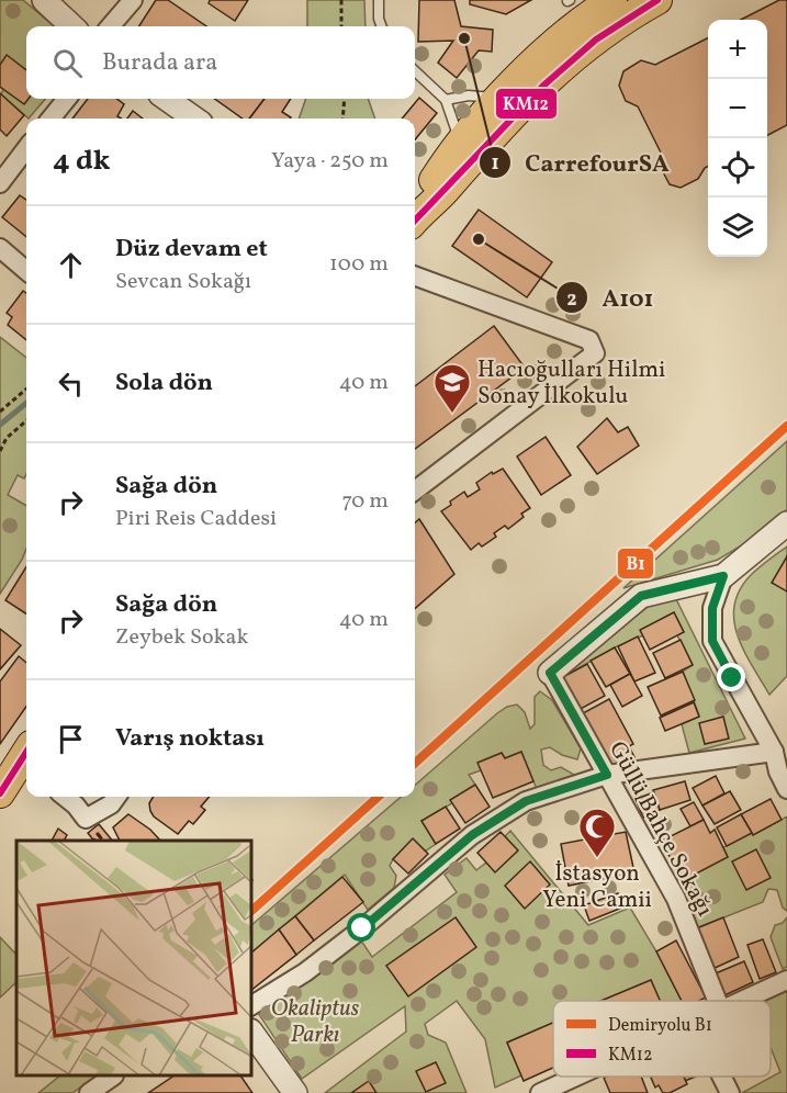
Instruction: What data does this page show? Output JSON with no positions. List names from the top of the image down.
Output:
{
  "streets": {
    "street": ["Güllü Bahçe Sokağı"]
  },
  "parks": ["Okaliptus Parkı"],
  "places": {
    "other": ["CarrefourSA", "A101"],
    "school or university": ["Hacıoğulları Hilmi Sonay İlkokulu"],
    "mosque": ["İstasyon Yeni Camii"]
  },
  "lines": ["transit line KM12", "rail line B1"],
  "legend": ["Demiryolu B1", "KM12"],
  "page": {
    "map_buttons": ["+", "−"],
    "search": "Burada ara",
    "heading": ["4 dk", "Yaya · 250 m"],
    "list": [
      ["Düz devam et", "Sevcan Sokağı", "100 m"],
      ["Sola dön", "40 m"],
      ["Sağa dön", "Piri Reis Caddesi", "70 m"],
      ["Sağa dön", "Zeybek Sokak", "40 m"],
      "Varış noktası"
    ]
  }
}
